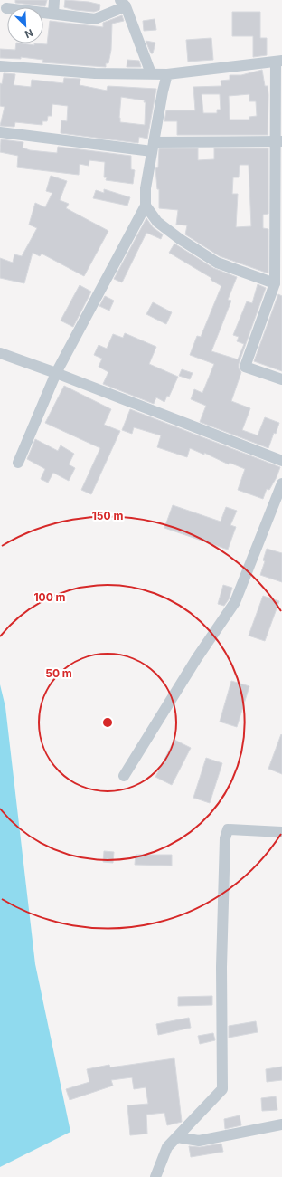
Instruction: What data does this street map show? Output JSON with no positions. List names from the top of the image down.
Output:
{
  "north": "bottom right",
  "rings": ["150 m", "100 m", "50 m"]
}
